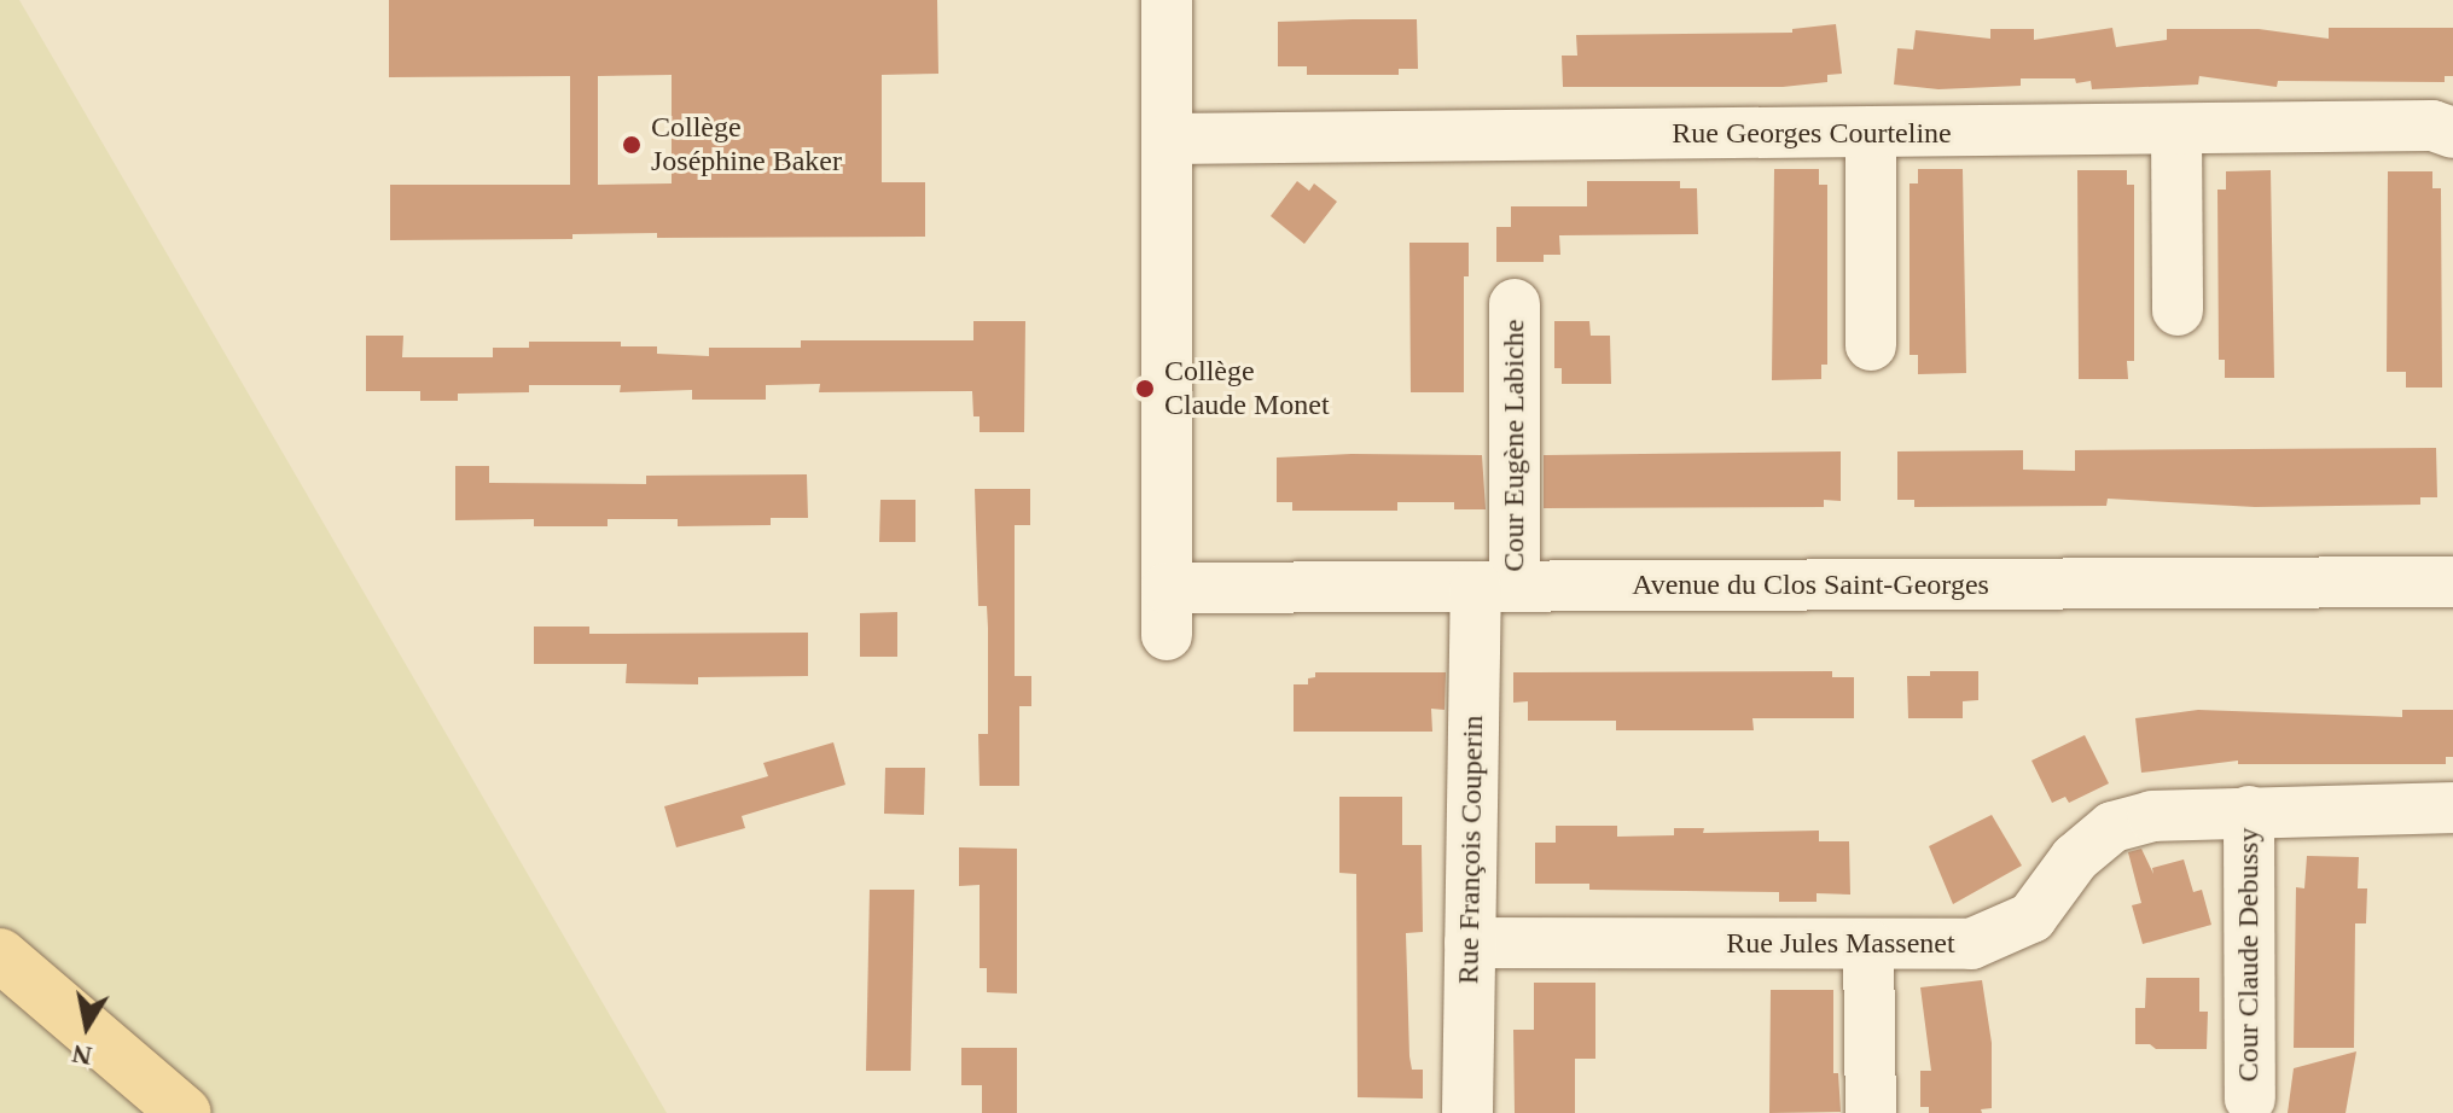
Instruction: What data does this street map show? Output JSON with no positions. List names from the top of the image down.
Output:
{
  "streets": {
    "street": [
      "Rue Georges Courteline",
      "Cour Eugène Labiche",
      "Avenue du Clos Saint-Georges",
      "Rue François Couperin",
      "Rue Jules Massenet",
      "Cour Claude Debussy"
    ]
  },
  "crossings": [
    ["Rue Georges Courteline", "Avenue du Clos Saint-Georges"],
    ["Cour Eugène Labiche", "Avenue du Clos Saint-Georges"],
    ["Cour Eugène Labiche", "Rue François Couperin"],
    ["Avenue du Clos Saint-Georges", "Rue François Couperin"],
    ["Rue François Couperin", "Rue Jules Massenet"],
    ["Rue Jules Massenet", "Cour Claude Debussy"]
  ],
  "places": ["Collège Joséphine Baker", "Collège Claude Monet"],
  "north": "bottom"
}
